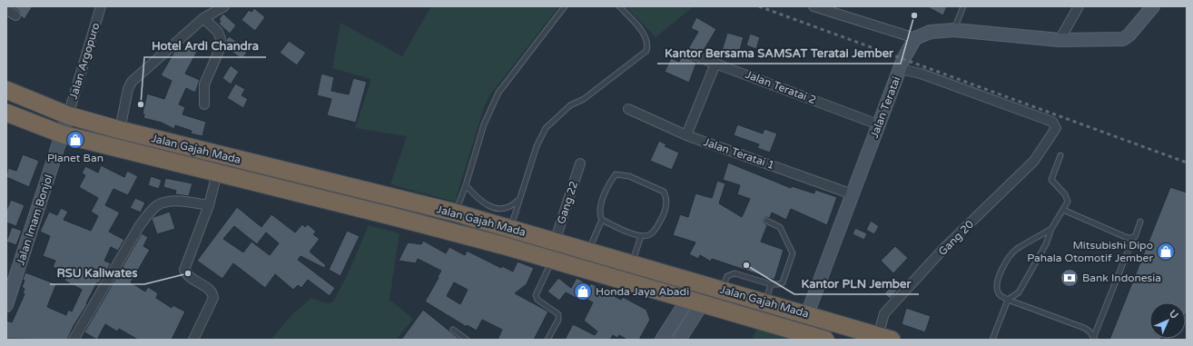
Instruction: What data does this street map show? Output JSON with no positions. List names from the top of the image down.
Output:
{
  "streets": {
    "highway": ["Jalan Gajah Mada"],
    "main road": ["Jalan Teratai", "Jalan Imam Bonjol"],
    "street": [
      "Jalan Argopuro",
      "Jalan Teratai 2",
      "Jalan Teratai 1",
      "Gang 22",
      "Gang 20"
    ]
  },
  "crossings": [
    ["Jalan Argopuro", "Jalan Gajah Mada"],
    ["Jalan Teratai 2", "Jalan Teratai"],
    ["Jalan Teratai", "Jalan Gajah Mada"],
    ["Jalan Teratai", "Jalan Teratai 1"],
    ["Jalan Teratai", "Gang 20"],
    ["Jalan Gajah Mada", "Gang 22"],
    ["Jalan Gajah Mada", "Jalan Imam Bonjol"],
    ["Jalan Gajah Mada", "Gang 20"]
  ],
  "places": {
    "other": [
      "Kantor Bersama SAMSAT Teratai Jember",
      "Hotel Ardi Chandra",
      "Kantor PLN Jember",
      "RSU Kaliwates"
    ],
    "shop": ["Planet Ban", "Mitsubishi Dipo Pahala Otomotif Jember", "Honda Jaya Abadi"],
    "bank": ["Bank Indonesia"]
  },
  "north": "top right"
}
